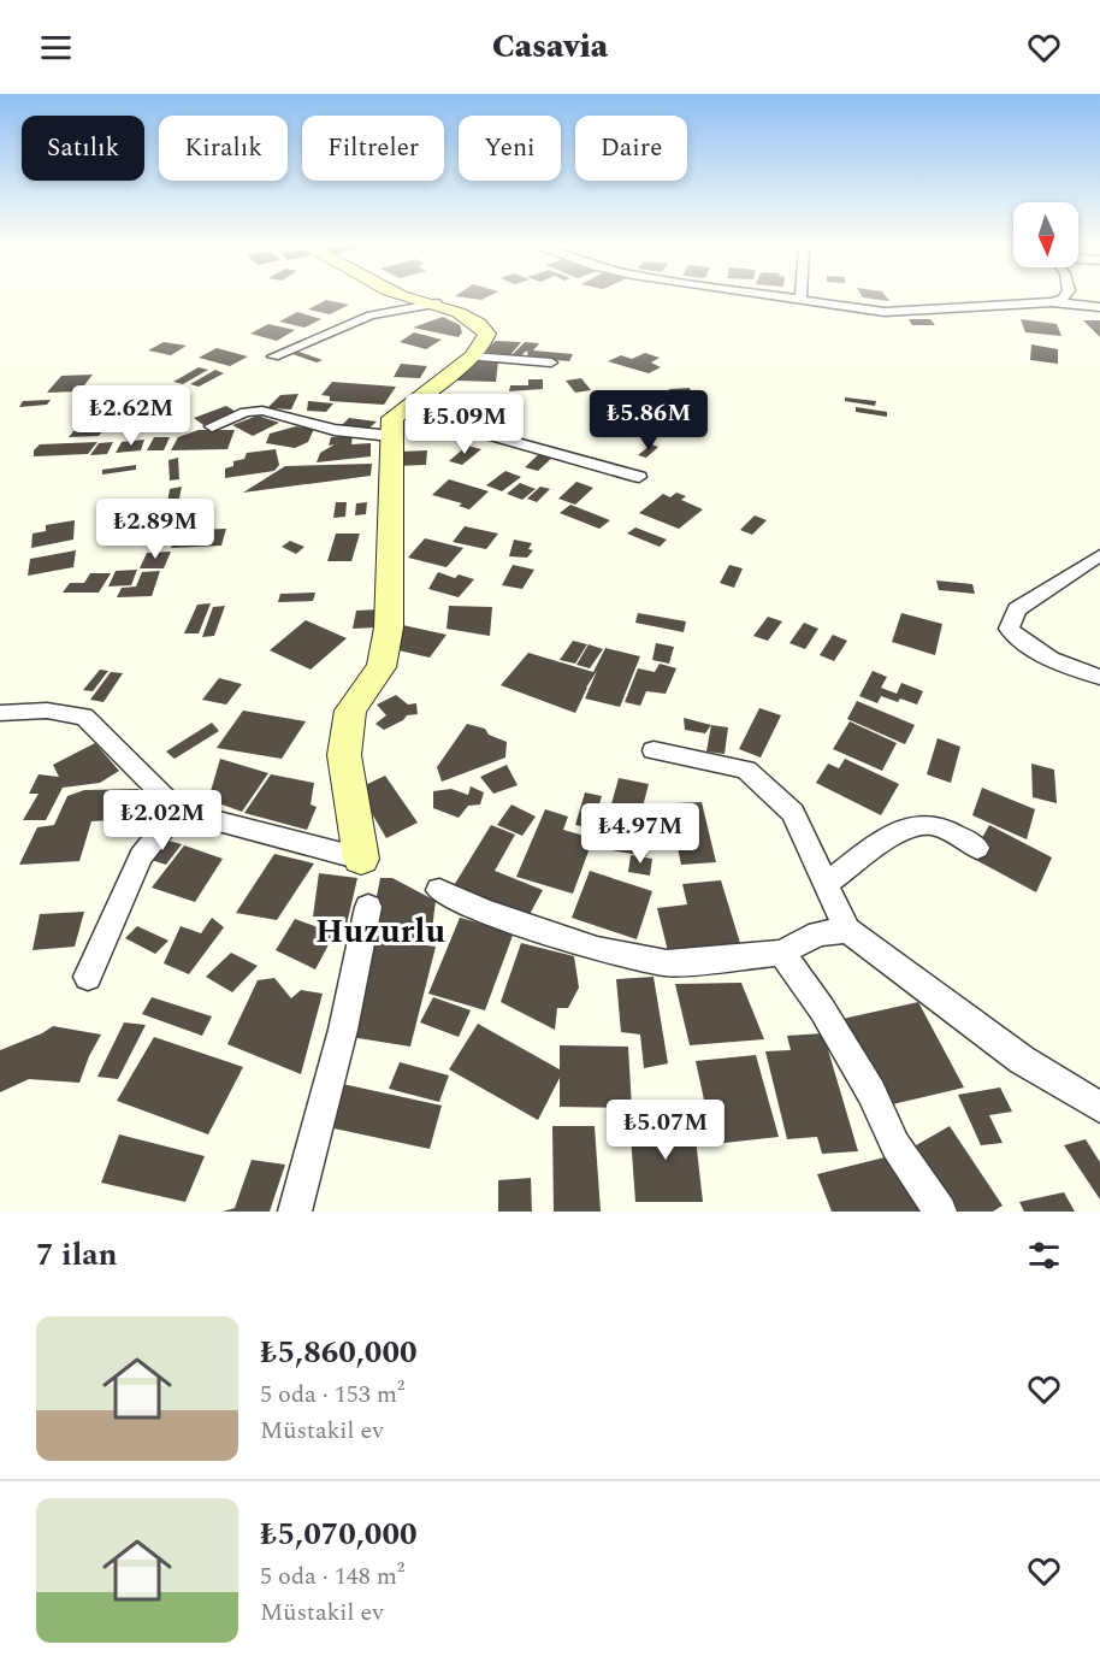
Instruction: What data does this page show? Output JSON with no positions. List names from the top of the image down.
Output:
{
  "districts": ["Huzurlu"],
  "north": "bottom",
  "page": {
    "header": "Casavia",
    "chip": [
      "Satılık",
      "Kiralık",
      "Filtreler",
      "Yeni",
      "Daire"
    ],
    "price": [
      "₺2.62M",
      "₺5.86M",
      "₺5.09M",
      "₺2.89M",
      "₺2.02M",
      "₺4.97M",
      "₺5.07M"
    ],
    "heading": "7 ilan",
    "list": [
      {
        "name": "₺5,860,000",
        "note": "5 oda · 153 m² · Müstakil ev"
      },
      {
        "name": "₺5,070,000",
        "note": "5 oda · 148 m² · Müstakil ev"
      }
    ]
  }
}
